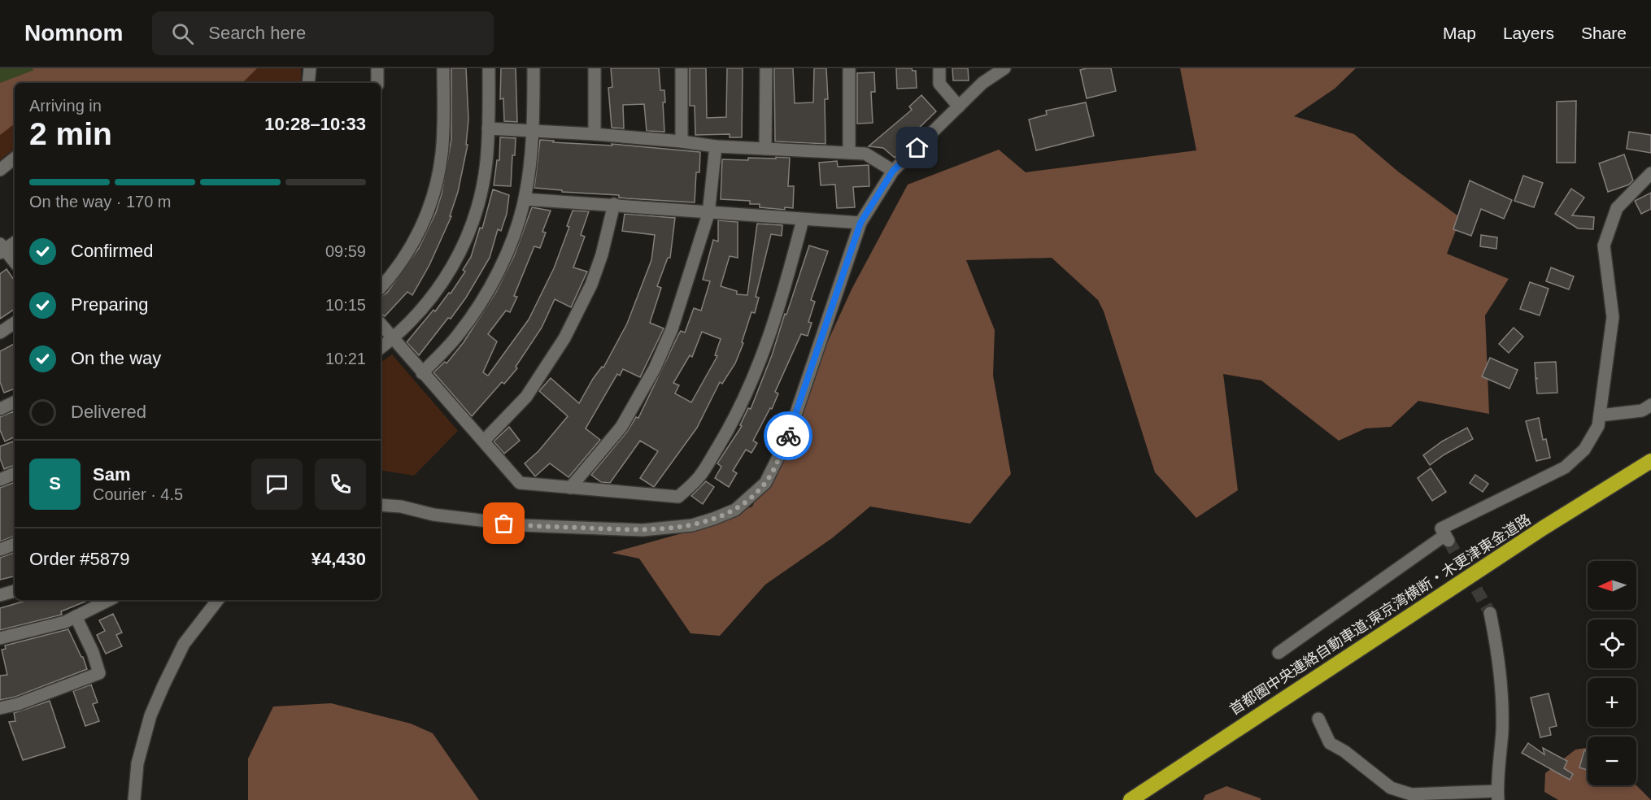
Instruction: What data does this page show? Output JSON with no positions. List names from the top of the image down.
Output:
{
  "streets": {
    "highway": ["首都圏中央連絡自動車道;東京湾横断・木更津東金道路"]
  },
  "north": "left",
  "page": {
    "header": "Nomnom",
    "search": "Search here",
    "nav": ["Map", "Layers", "Share"],
    "heading": ["2 min", "Arriving in", "10:28–10:33"],
    "panel": [
      "Sam",
      "Courier · 4.5",
      "Order #5879",
      "¥4,430"
    ],
    "bar": "On the way · 170 m",
    "list": [
      ["Confirmed", "09:59"],
      ["Preparing", "10:15"],
      ["On the way", "10:21"],
      "Delivered"
    ],
    "round": "S",
    "map_buttons": ["+", "−"]
  }
}
